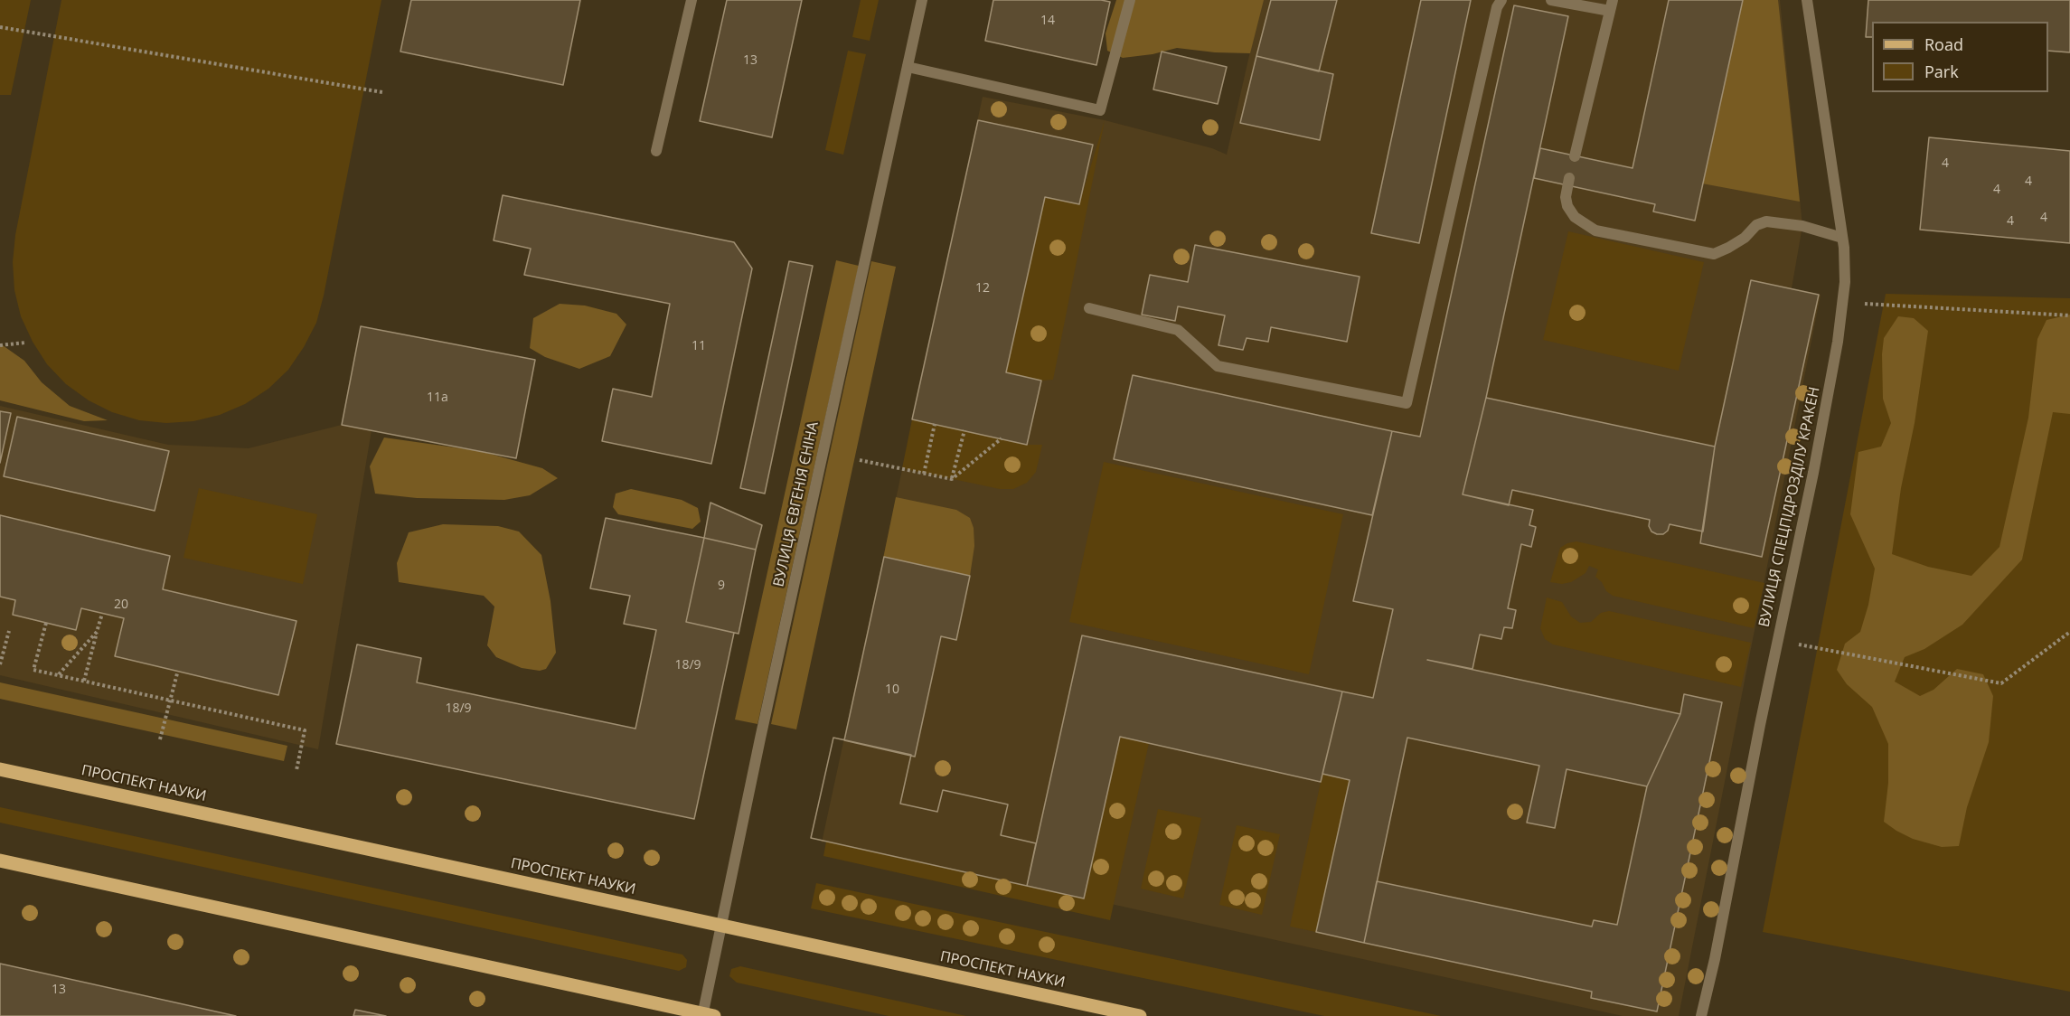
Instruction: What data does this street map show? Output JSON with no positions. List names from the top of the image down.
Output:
{
  "streets": {
    "main road": ["ПРОСПЕКТ НАУКИ"],
    "street": ["ВУЛИЦЯ ЄВГЕНІЯ ЄНІНА", "ВУЛИЦЯ СПЕЦПІДРОЗДІЛУ КРАКЕН"]
  },
  "crossings": [
    ["ВУЛИЦЯ ЄВГЕНІЯ ЄНІНА", "ПРОСПЕКТ НАУКИ"]
  ],
  "house_numbers": [
    "14",
    "13",
    "4",
    "4",
    "4",
    "4",
    "4",
    "12",
    "11",
    "11а",
    "9",
    "20",
    "18/9",
    "10",
    "18/9",
    "13"
  ],
  "legend": ["Road", "Park"]
}
